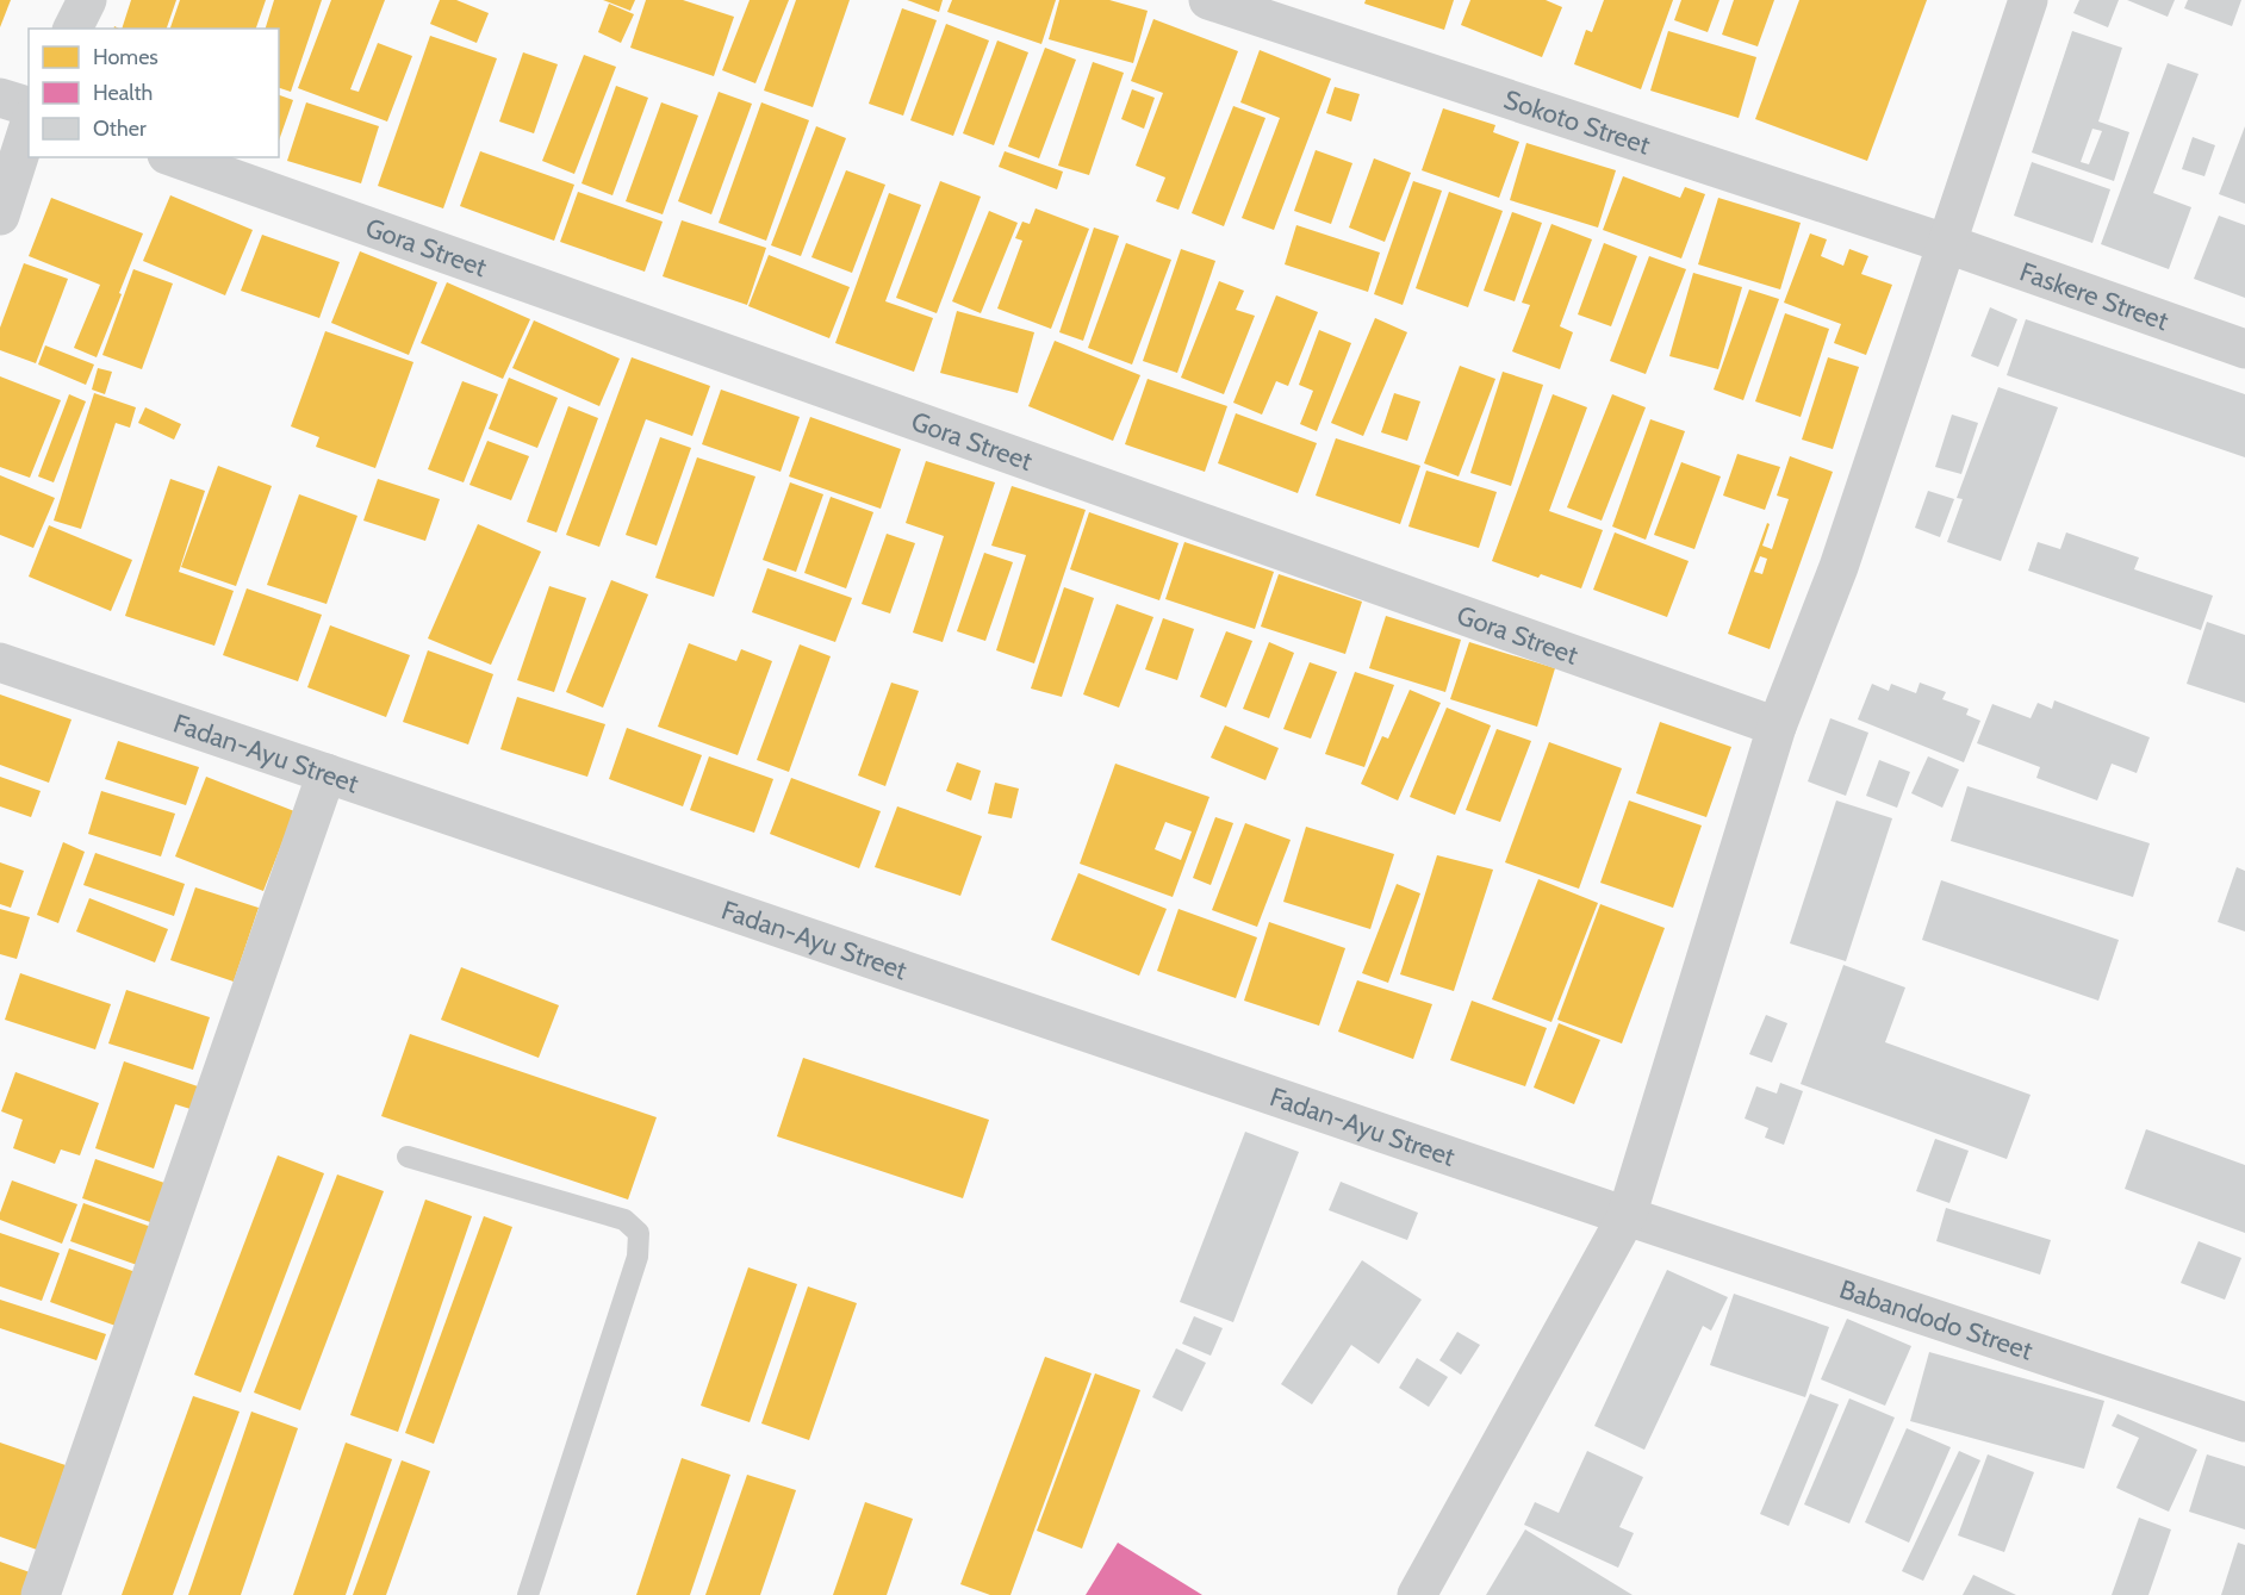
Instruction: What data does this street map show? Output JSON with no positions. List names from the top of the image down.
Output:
{
  "streets": {
    "street": [
      "Sokoto Street",
      "Gora Street",
      "Faskere Street",
      "Fadan-Ayu Street",
      "Babandodo Street"
    ]
  },
  "crossings": [
    ["Sokoto Street", "Faskere Street"],
    ["Fadan-Ayu Street", "Babandodo Street"]
  ],
  "legend": ["Homes", "Health", "Other"]
}
